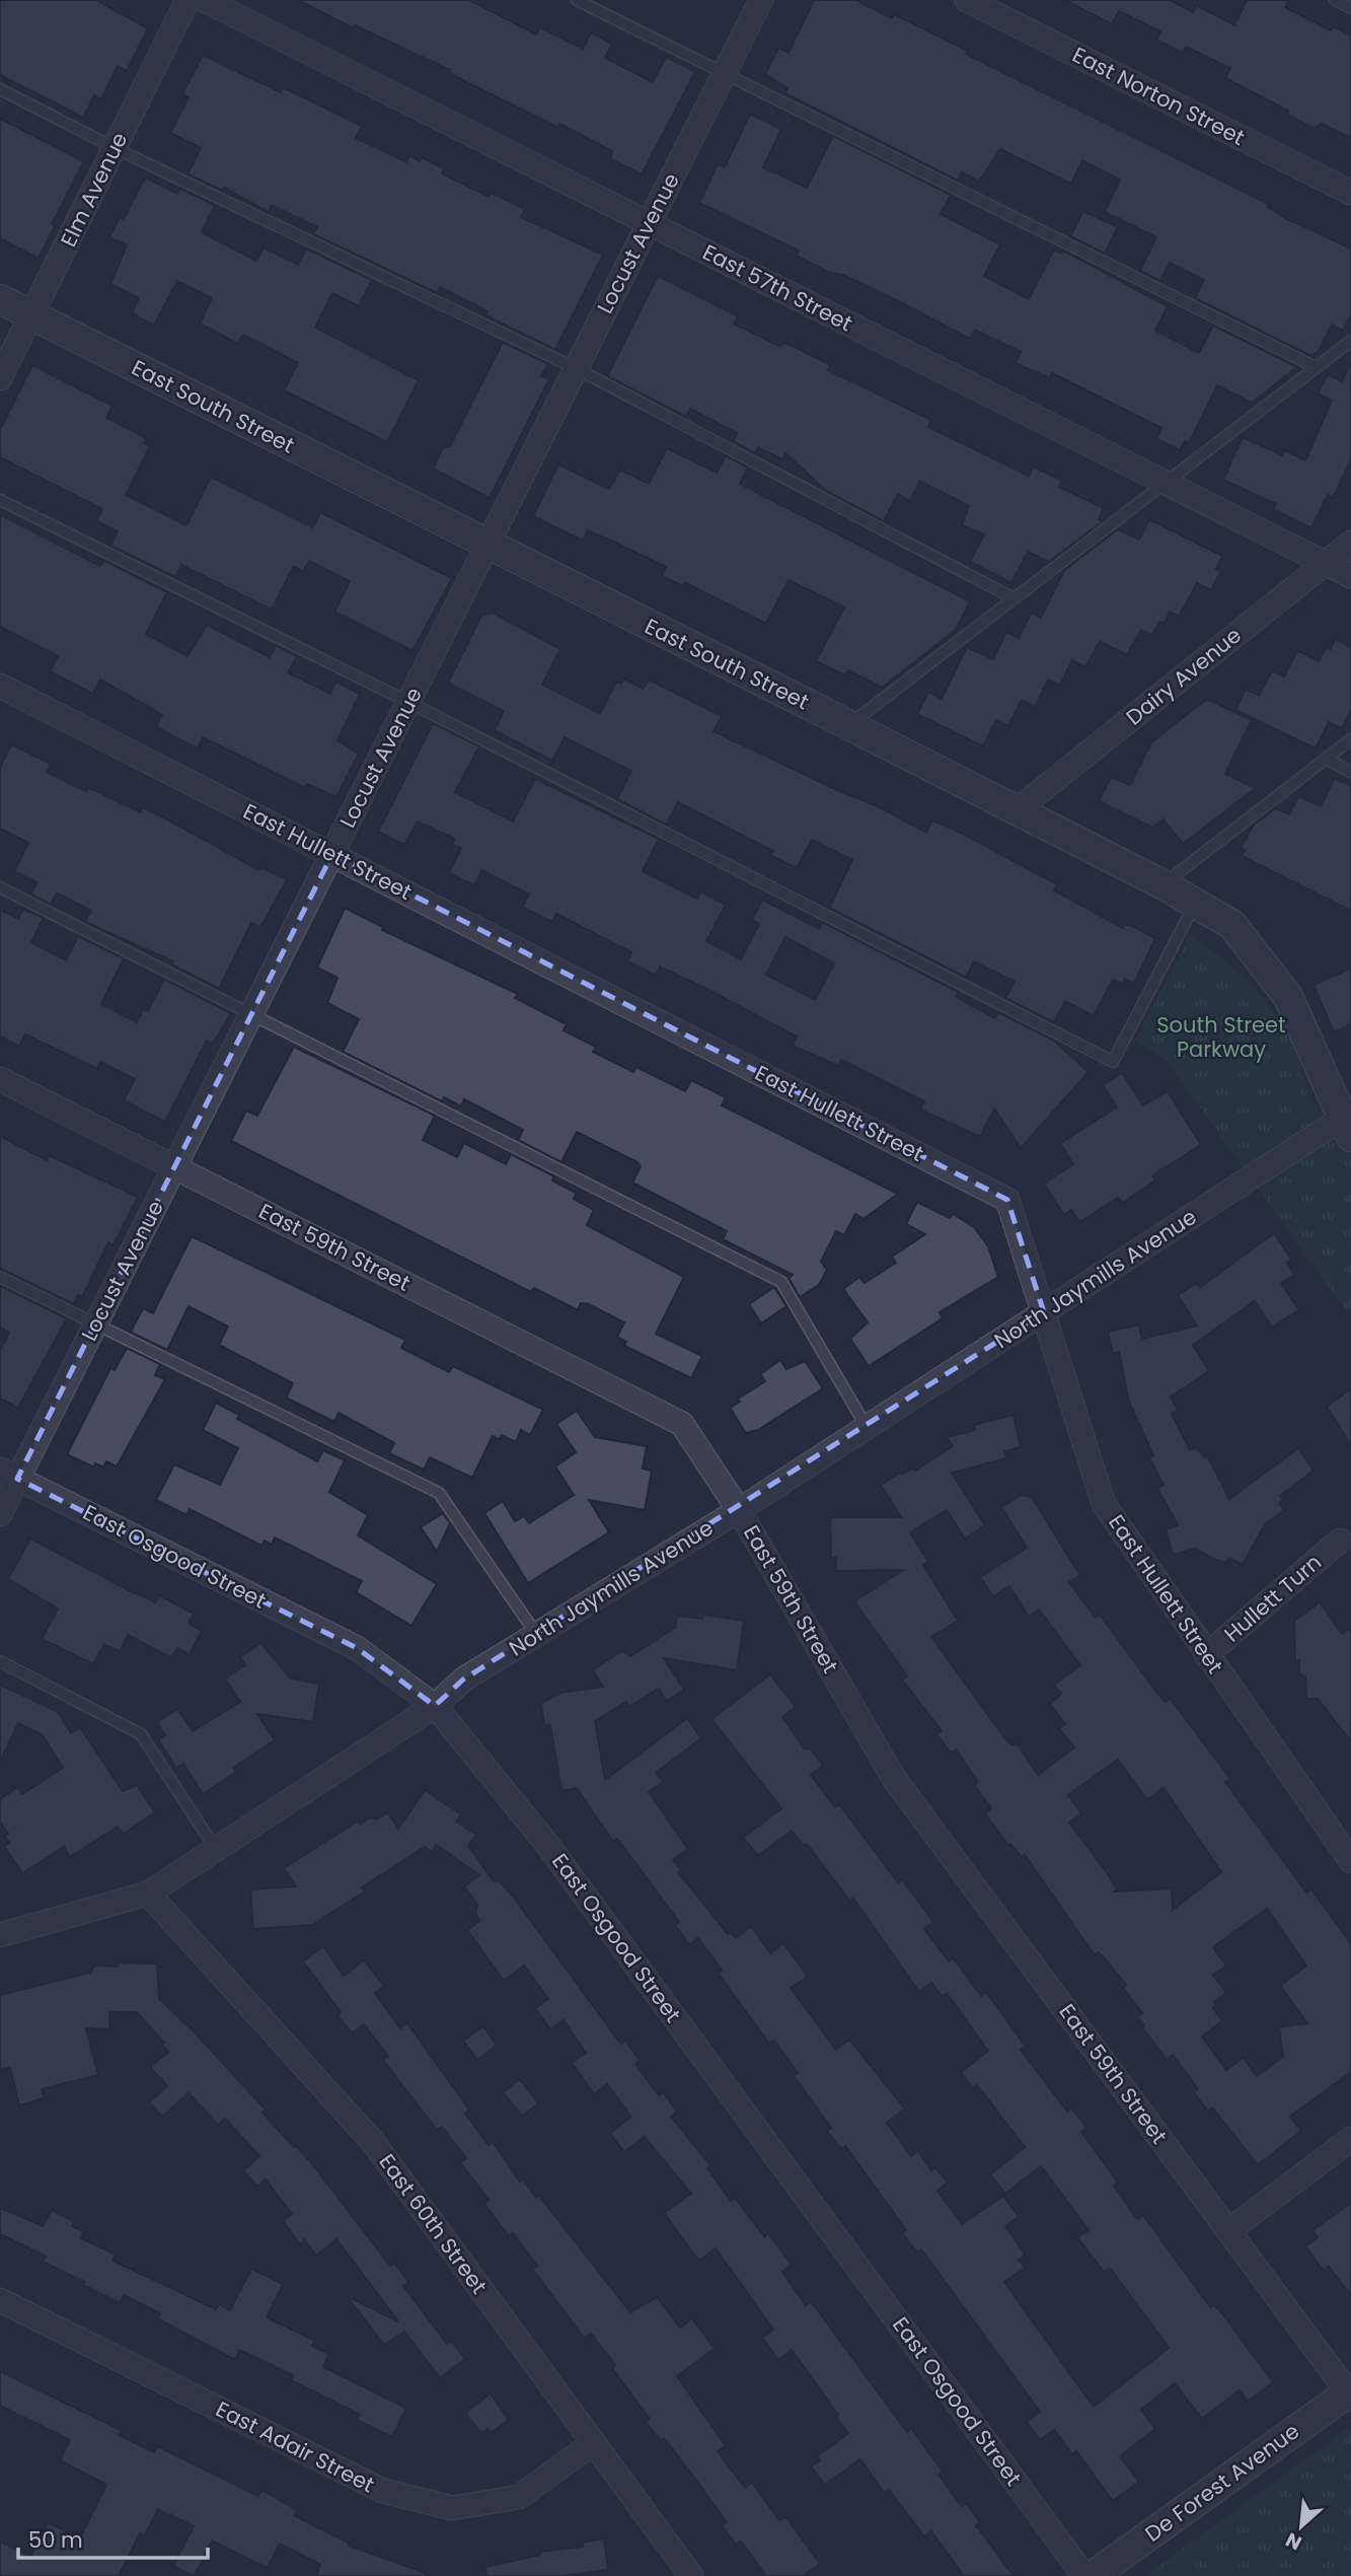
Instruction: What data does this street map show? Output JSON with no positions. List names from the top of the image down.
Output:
{
  "streets": {
    "street": [
      "East Norton Street",
      "Elm Avenue",
      "Locust Avenue",
      "East 57th Street",
      "East South Street",
      "Dairy Avenue",
      "East Hullett Street",
      "East 59th Street",
      "North Jaymills Avenue",
      "East Osgood Street",
      "Hullett Turn",
      "East 60th Street",
      "East Adair Street",
      "De Forest Avenue"
    ]
  },
  "crossings": [
    ["Elm Avenue", "East South Street"],
    ["Locust Avenue", "East 57th Street"],
    ["Locust Avenue", "East South Street"],
    ["Locust Avenue", "East Hullett Street"],
    ["Locust Avenue", "East 59th Street"],
    ["Locust Avenue", "East Osgood Street"],
    ["East 57th Street", "Dairy Avenue"],
    ["East South Street", "Dairy Avenue"],
    ["East South Street", "North Jaymills Avenue"],
    ["East Hullett Street", "North Jaymills Avenue"],
    ["East Hullett Street", "Hullett Turn"],
    ["East 59th Street", "North Jaymills Avenue"],
    ["East 59th Street", "De Forest Avenue"],
    ["North Jaymills Avenue", "East Osgood Street"],
    ["North Jaymills Avenue", "East 60th Street"],
    ["East 60th Street", "East Adair Street"]
  ],
  "parks": ["South Street Parkway"],
  "scale_bar": "50 m",
  "north": "bottom left"
}
